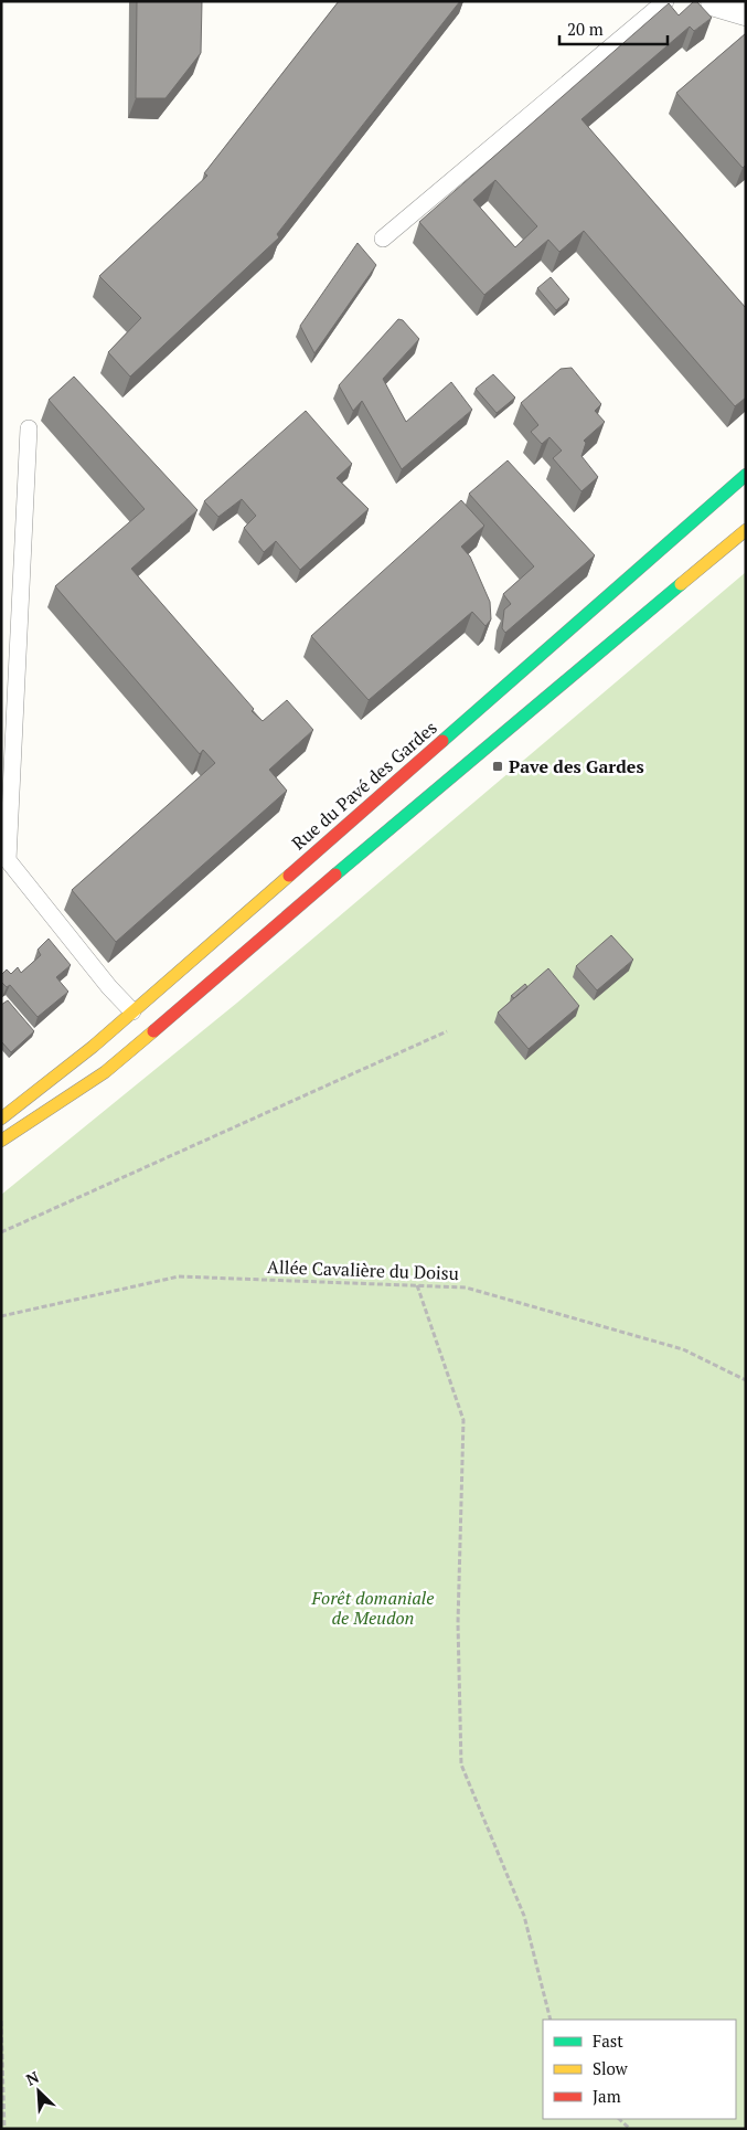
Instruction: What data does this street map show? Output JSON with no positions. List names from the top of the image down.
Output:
{
  "streets": {
    "main road": ["Rue du Pavé des Gardes"],
    "path": ["Allée Cavalière du Doisu"]
  },
  "parks": ["Forêt domaniale de Meudon"],
  "places": {
    "transit": ["Pave des Gardes"]
  },
  "legend": ["Fast", "Slow", "Jam"],
  "scale_bar": "20 m",
  "north": "top left"
}
